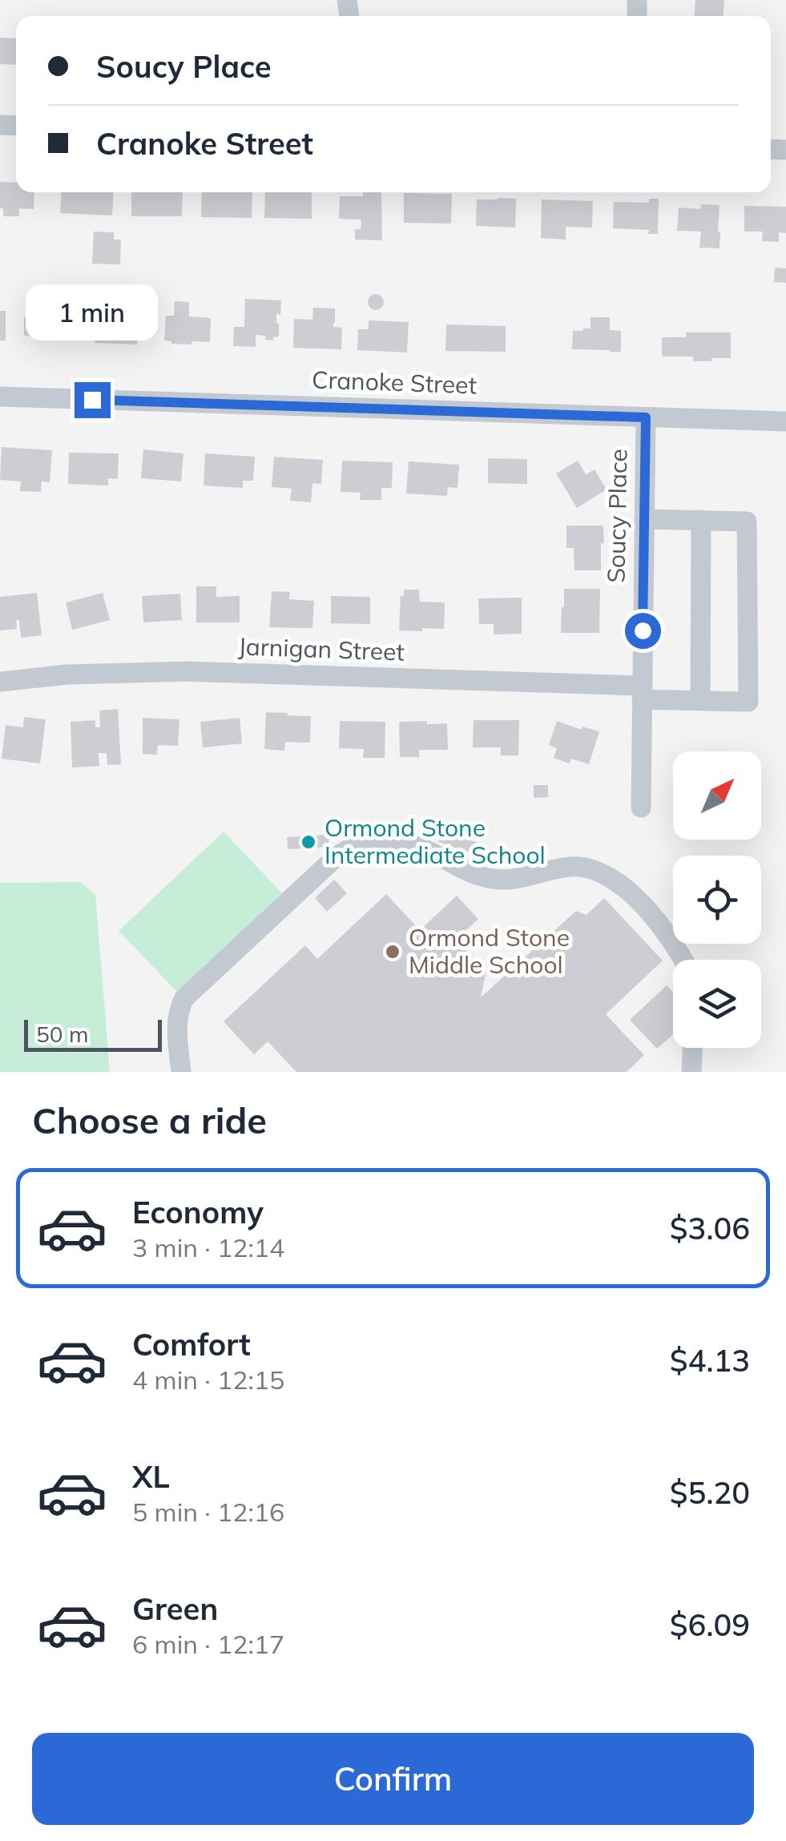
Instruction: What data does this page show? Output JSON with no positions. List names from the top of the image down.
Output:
{
  "streets": {
    "street": ["Cranoke Street", "Soucy Place", "Jarnigan Street"]
  },
  "crossings": [
    ["Cranoke Street", "Soucy Place"],
    ["Soucy Place", "Jarnigan Street"]
  ],
  "places": ["Ormond Stone Intermediate School", "Ormond Stone Middle School"],
  "scale_bar": "50 m",
  "north": "top right",
  "page": {
    "banner": ["Soucy Place", "Cranoke Street"],
    "bubble": "1 min",
    "scale": "50 m",
    "heading": "Choose a ride",
    "list": [
      {
        "name": "Economy",
        "note": "3 min · 12:14",
        "value": "$3.06"
      },
      {
        "name": "Comfort",
        "note": "4 min · 12:15",
        "value": "$4.13"
      },
      {
        "name": "XL",
        "note": "5 min · 12:16",
        "value": "$5.20"
      },
      {
        "name": "Green",
        "note": "6 min · 12:17",
        "value": "$6.09"
      }
    ],
    "buttons": "Confirm"
  }
}
